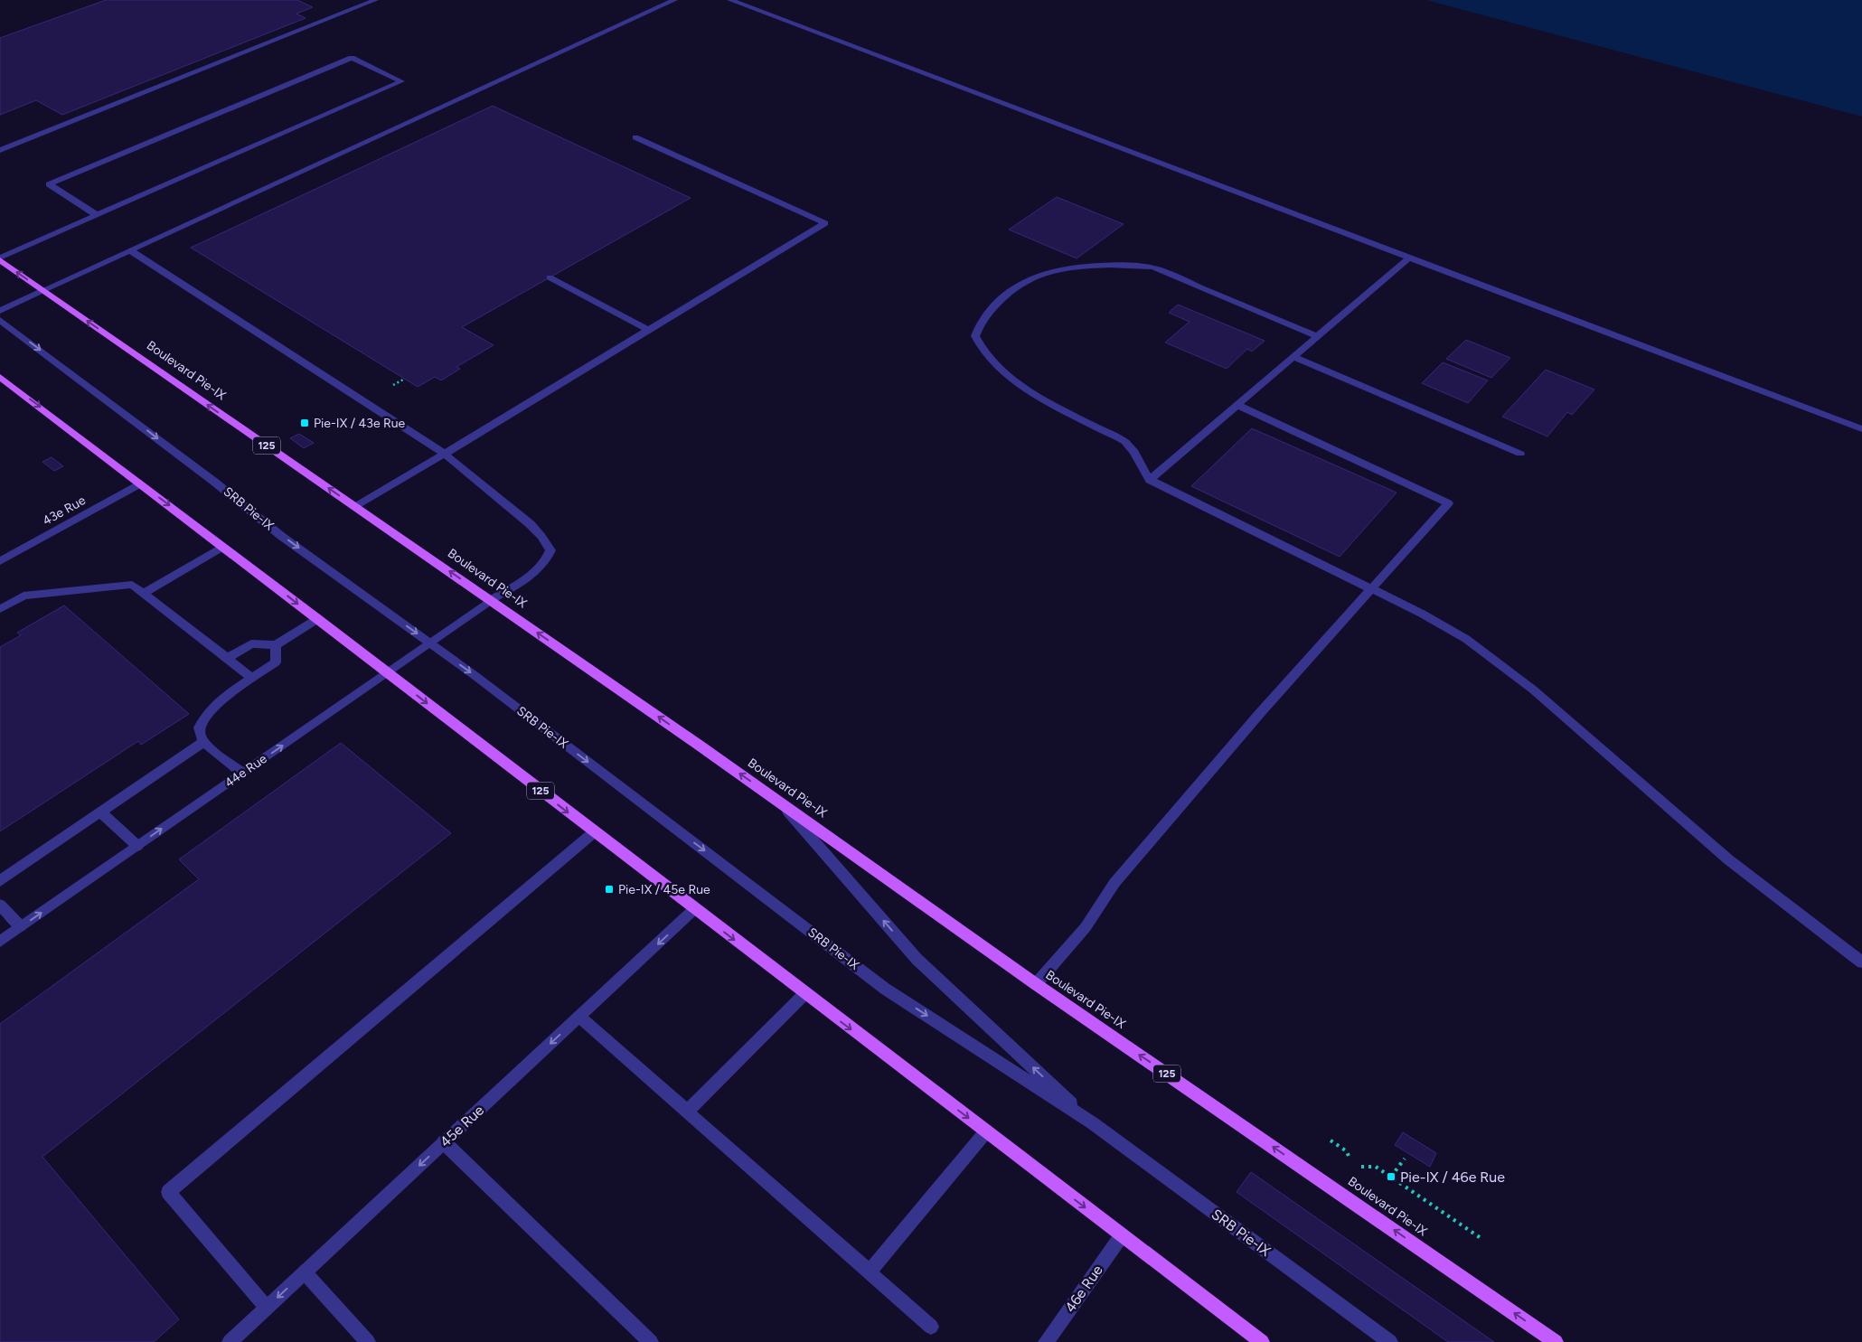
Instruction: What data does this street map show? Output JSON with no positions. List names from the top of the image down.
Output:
{
  "streets": {
    "main road": ["Boulevard Pie-IX", "125"],
    "street": [
      "SRB Pie-IX",
      "43e Rue",
      "44e Rue",
      "45e Rue",
      "46e Rue"
    ]
  },
  "crossings": [
    ["Boulevard Pie-IX", "SRB Pie-IX"],
    ["Boulevard Pie-IX", "44e Rue"],
    ["125", "43e Rue"],
    ["125", "44e Rue"],
    ["125", "45e Rue"],
    ["125", "46e Rue"],
    ["SRB Pie-IX", "44e Rue"]
  ],
  "one_way": ["Boulevard Pie-IX", "45e Rue"],
  "places": {
    "transit": ["Pie-IX / 43e Rue", "Pie-IX / 45e Rue", "Pie-IX / 46e Rue"]
  }
}
